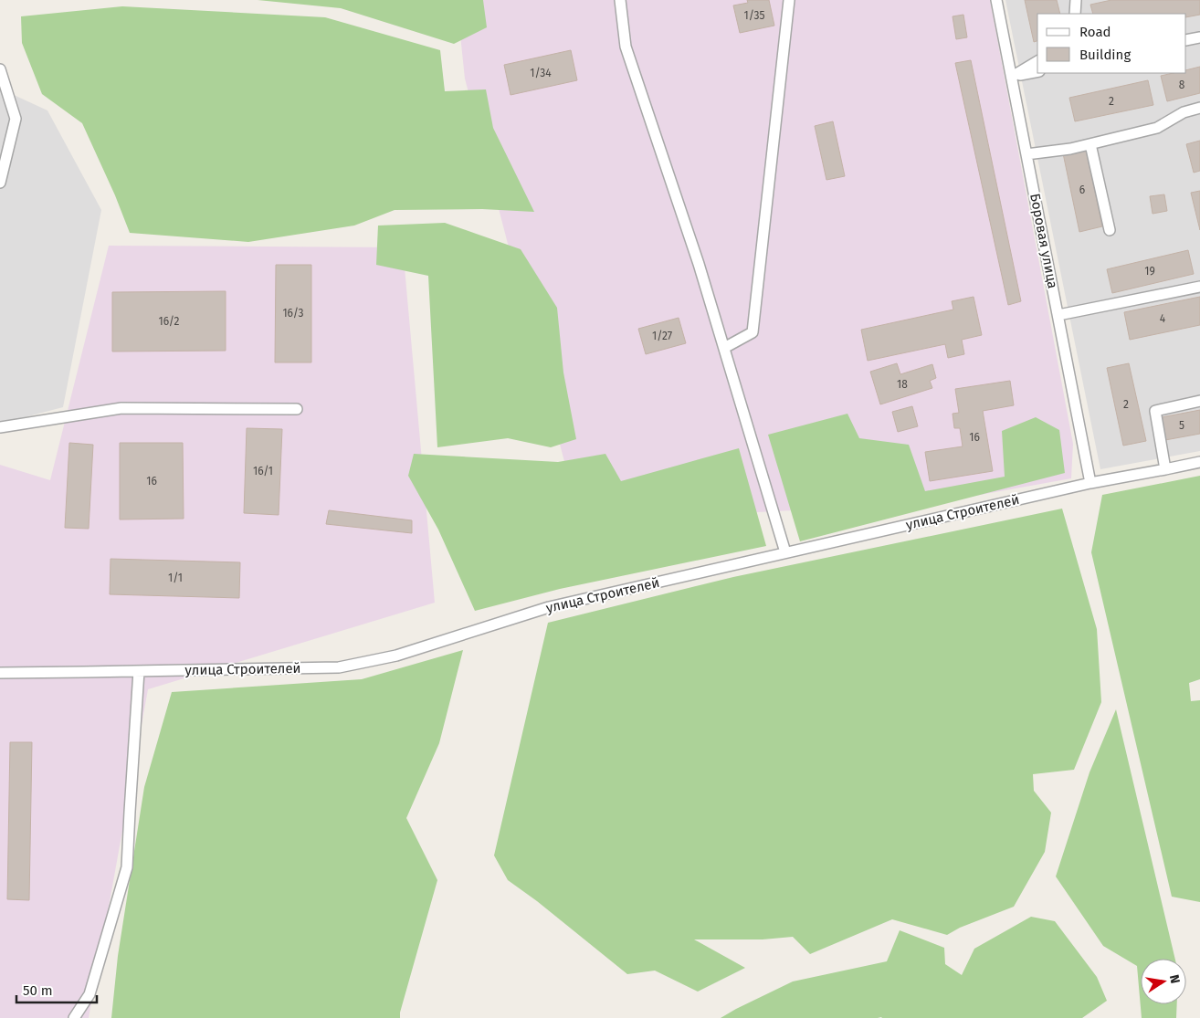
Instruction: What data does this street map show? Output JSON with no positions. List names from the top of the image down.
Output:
{
  "streets": {
    "street": ["Боровая улица", "улица Строителей"]
  },
  "crossings": [
    ["Боровая улица", "улица Строителей"]
  ],
  "house_numbers": [
    "1/35",
    "1/34",
    "8",
    "2",
    "6",
    "19",
    "16/3",
    "4",
    "16/2",
    "1/27",
    "18",
    "2",
    "5",
    "16",
    "16/1",
    "16",
    "1/1"
  ],
  "legend": ["Road", "Building"],
  "scale_bar": "50 m",
  "north": "right"
}
